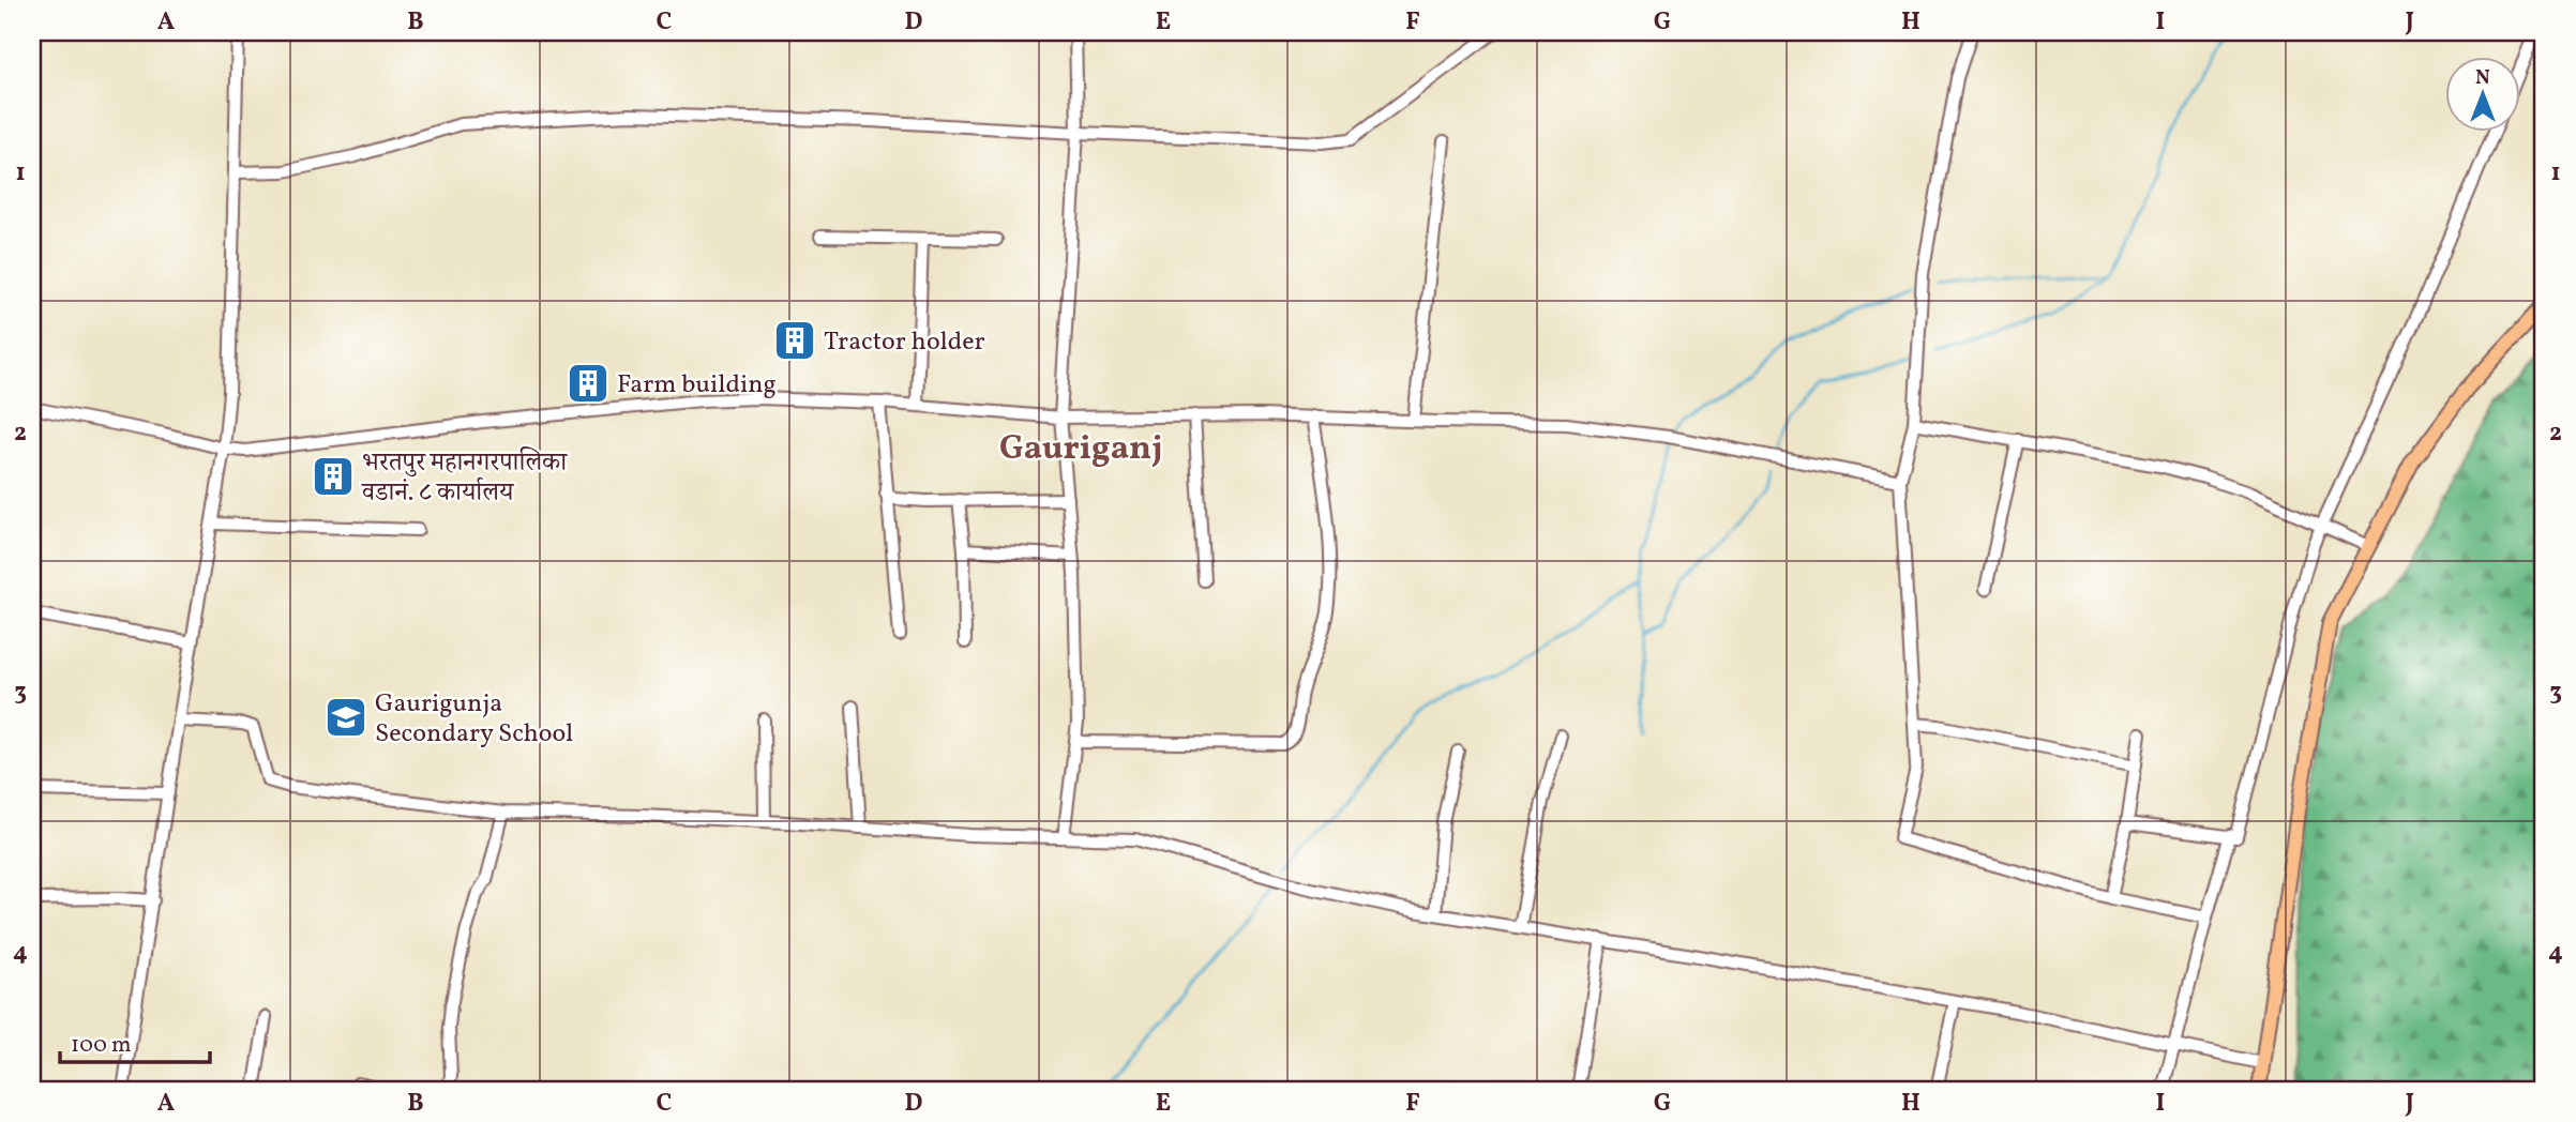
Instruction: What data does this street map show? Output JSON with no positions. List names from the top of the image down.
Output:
{
  "districts": ["Gauriganj"],
  "places": {
    "building": ["Tractor holder", "Farm building", "भरतपुर महानगरपालिका वडानं. ८ कार्यालय"],
    "school or university": ["Gaurigunja Secondary School"]
  },
  "scale_bar": "100 m",
  "north": "top",
  "grid": {
    "columns": [
      "A",
      "B",
      "C",
      "D",
      "E",
      "F",
      "G",
      "H",
      "I",
      "J"
    ],
    "rows": [
      "1",
      "2",
      "3",
      "4"
    ]
  }
}
